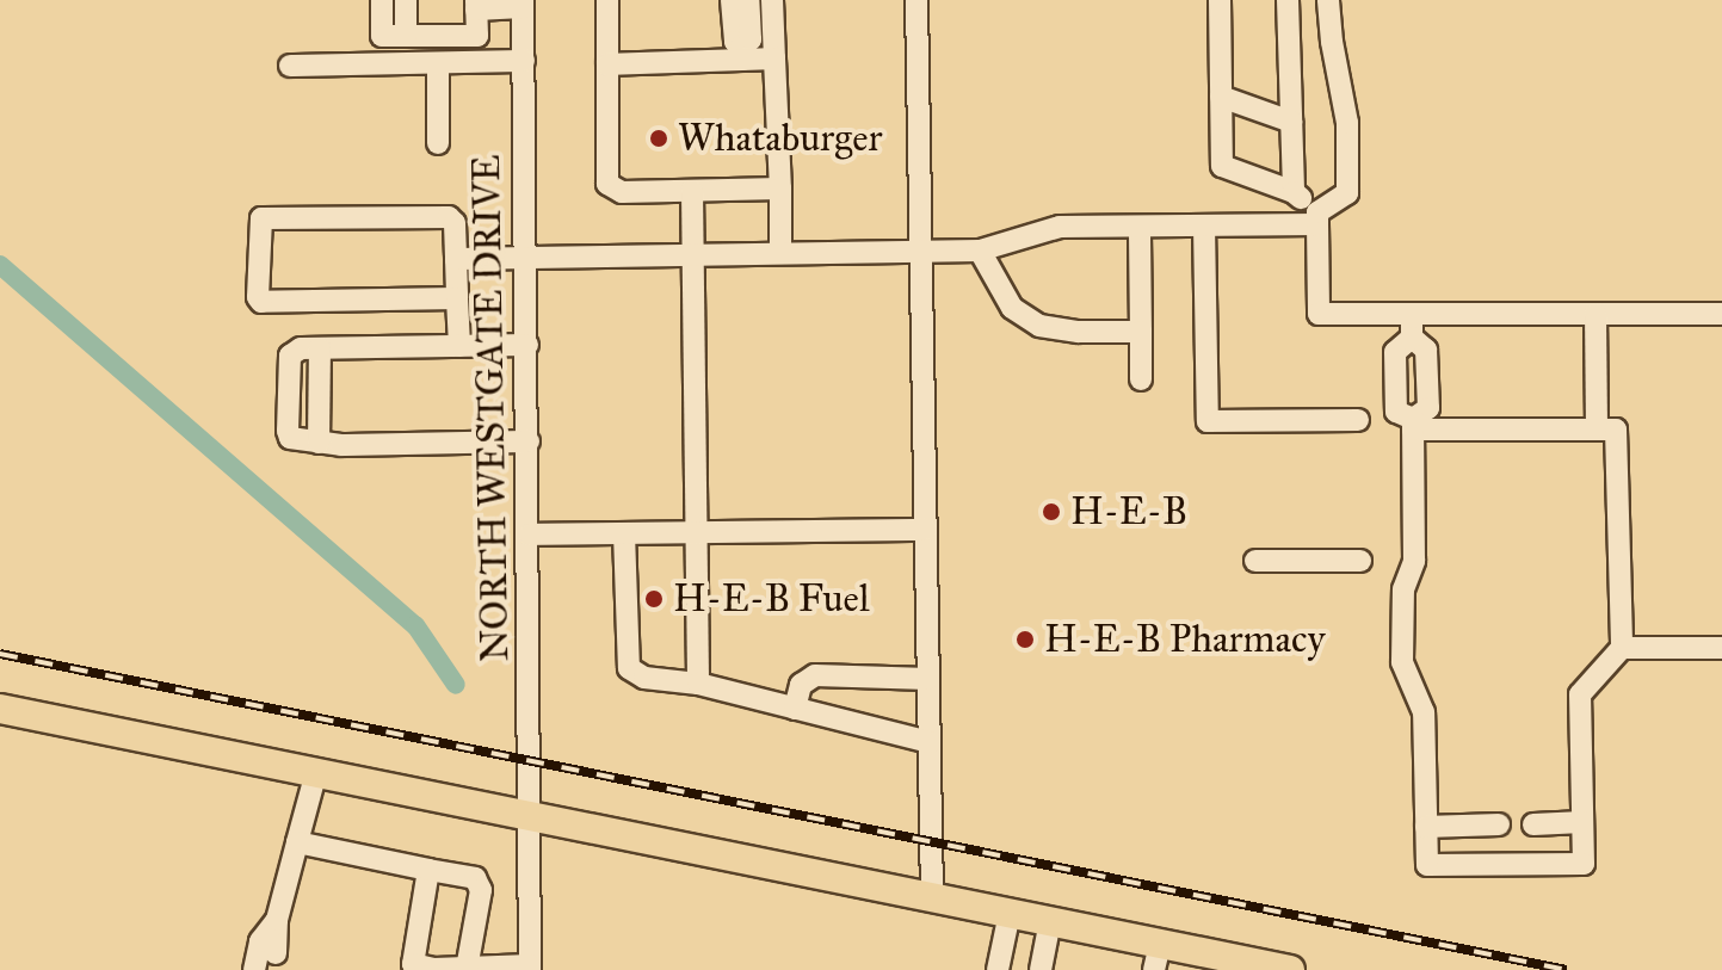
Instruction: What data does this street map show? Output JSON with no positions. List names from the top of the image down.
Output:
{
  "streets": {
    "street": ["NORTH WESTGATE DRIVE"]
  },
  "places": [
    "Whataburger",
    "H-E-B",
    "H-E-B Fuel",
    "H-E-B Pharmacy"
  ]
}
